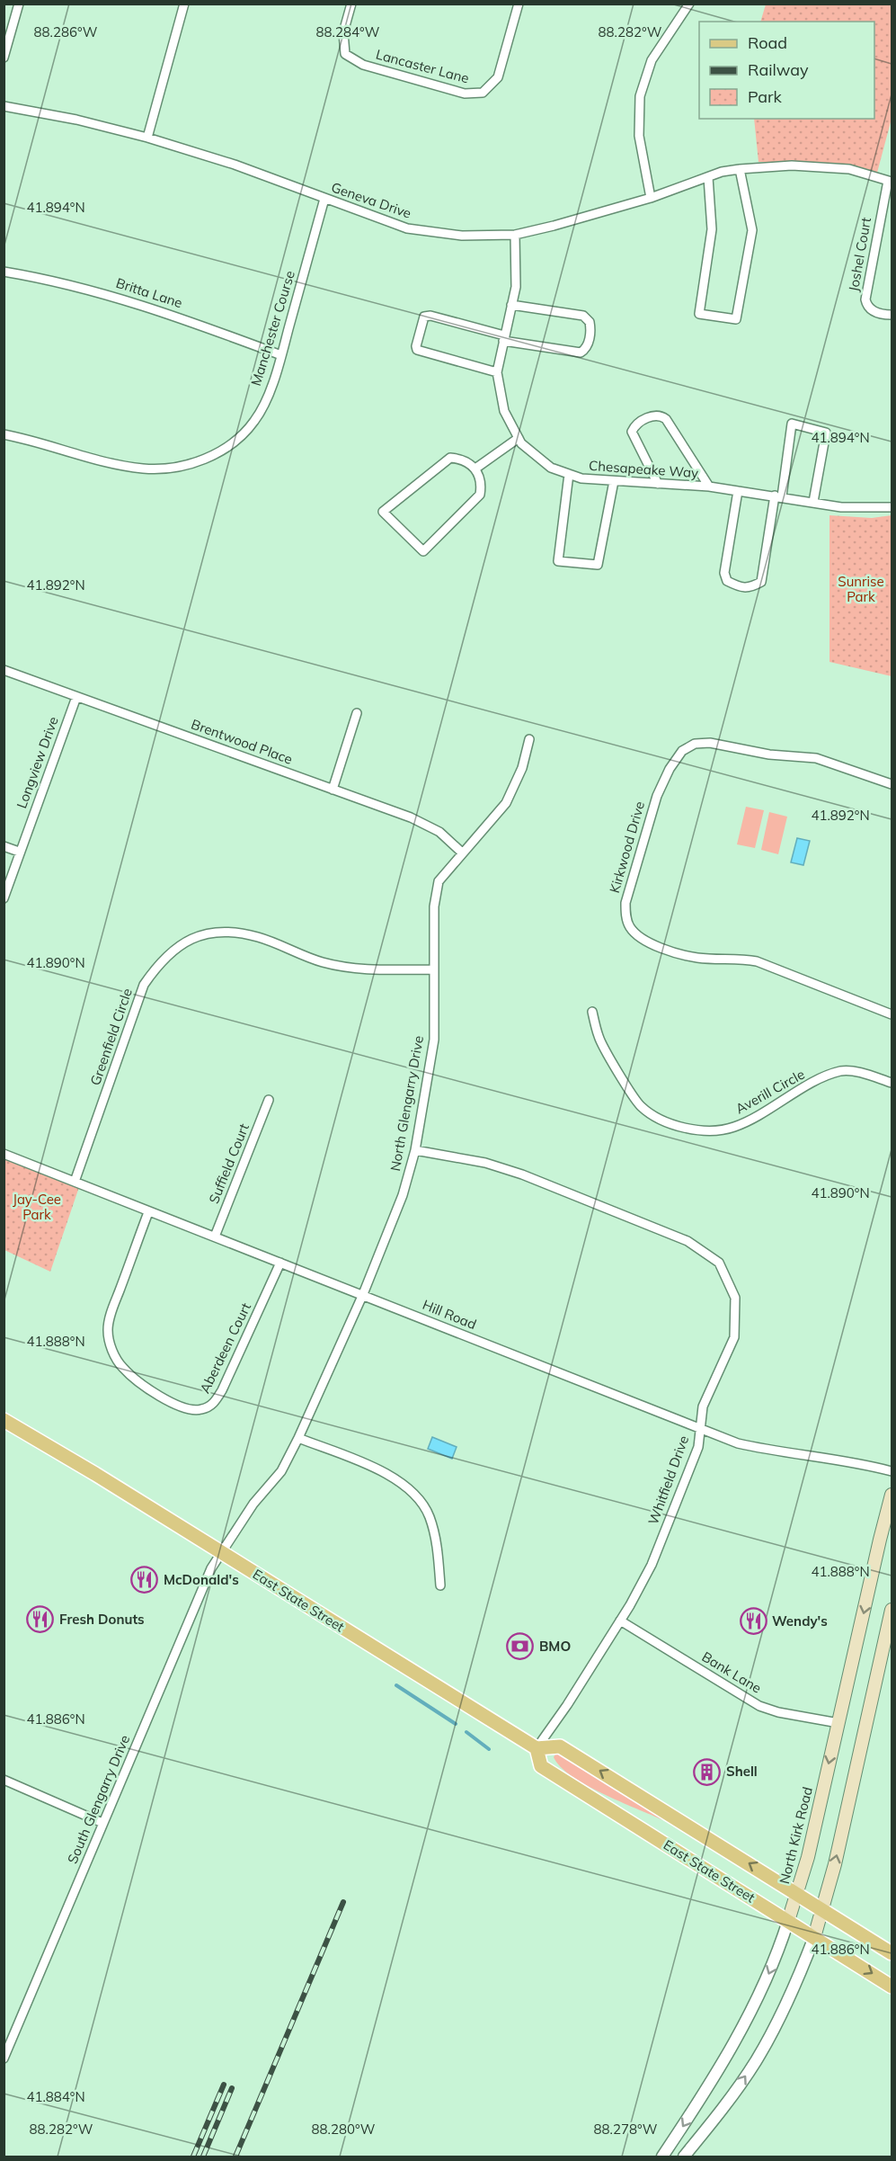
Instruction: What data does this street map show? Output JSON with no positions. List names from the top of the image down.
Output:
{
  "streets": {
    "main road": ["East State Street", "North Kirk Road"],
    "street": [
      "Lancaster Lane",
      "Geneva Drive",
      "Joshel Court",
      "Britta Lane",
      "Manchester Course",
      "Chesapeake Way",
      "Brentwood Place",
      "Longview Drive",
      "Kirkwood Drive",
      "Greenfield Circle",
      "Averill Circle",
      "North Glengarry Drive",
      "Suffield Court",
      "Hill Road",
      "Aberdeen Court",
      "Whitfield Drive",
      "Bank Lane",
      "South Glengarry Drive"
    ]
  },
  "crossings": [
    ["Geneva Drive", "Joshel Court"],
    ["Geneva Drive", "Manchester Course"],
    ["Geneva Drive", "Chesapeake Way"],
    ["Britta Lane", "Manchester Course"],
    ["Brentwood Place", "Longview Drive"],
    ["Brentwood Place", "North Glengarry Drive"],
    ["Greenfield Circle", "North Glengarry Drive"],
    ["Greenfield Circle", "Hill Road"],
    ["North Glengarry Drive", "Hill Road"],
    ["North Glengarry Drive", "Whitfield Drive"],
    ["North Glengarry Drive", "East State Street"],
    ["North Glengarry Drive", "South Glengarry Drive"],
    ["Suffield Court", "Hill Road"],
    ["Hill Road", "Aberdeen Court"],
    ["Hill Road", "Whitfield Drive"],
    ["Whitfield Drive", "East State Street"],
    ["Whitfield Drive", "Bank Lane"],
    ["East State Street", "South Glengarry Drive"],
    ["East State Street", "North Kirk Road"],
    ["Bank Lane", "North Kirk Road"]
  ],
  "parks": ["Sunrise Park", "Jay-Cee Park"],
  "places": {
    "restaurant": ["McDonald's", "Fresh Donuts", "Wendy's"],
    "bank": ["BMO"],
    "building": ["Shell"]
  },
  "legend": ["Road", "Railway", "Park"],
  "coordinates": [
    "88.282°W",
    "88.286°W",
    "88.284°W",
    "41.894°N",
    "41.892°N",
    "41.890°N",
    "41.888°N",
    "41.886°N",
    "41.884°N",
    "88.280°W",
    "88.278°W"
  ]
}
